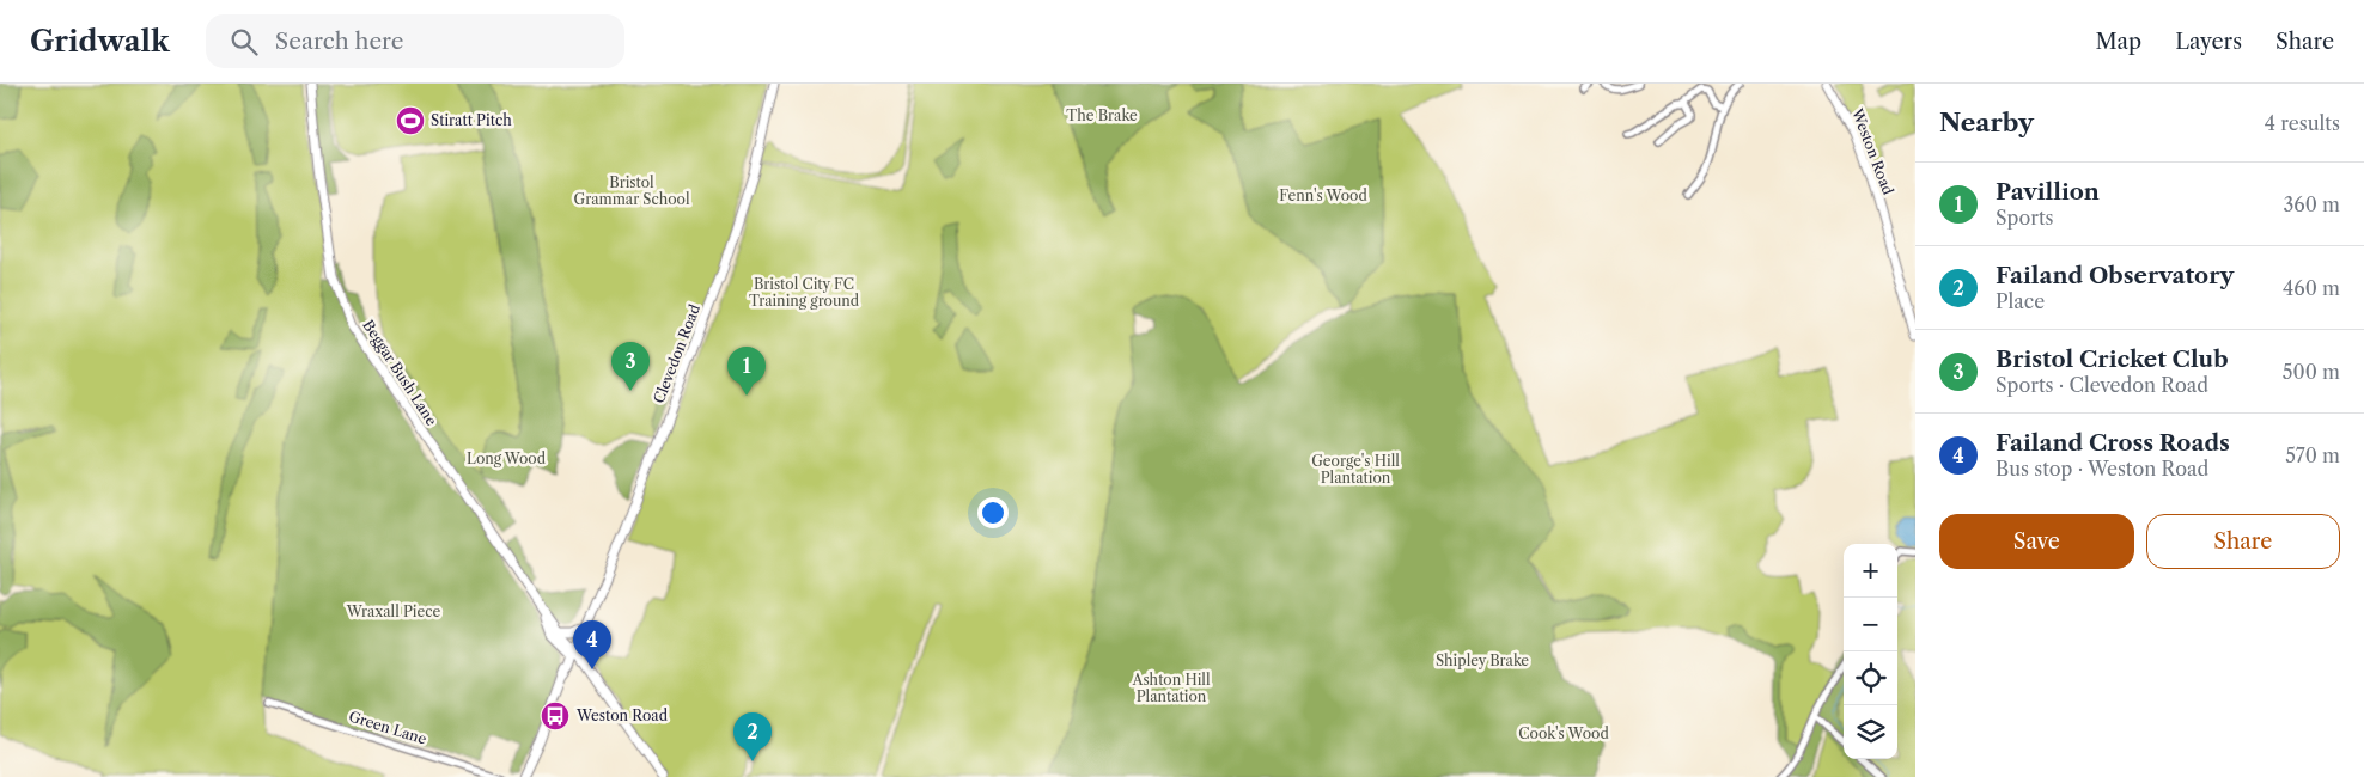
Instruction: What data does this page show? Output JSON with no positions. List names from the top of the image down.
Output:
{
  "streets": {
    "main road": ["Weston Road", "Clevedon Road", "Beggar Bush Lane"],
    "street": ["Green Lane"]
  },
  "crossings": [
    ["Clevedon Road", "Beggar Bush Lane"]
  ],
  "parks": [
    "The Brake",
    "Bristol Grammar School",
    "Fenn's Wood",
    "Bristol City FC Training ground",
    "Long Wood",
    "George's Hill Plantation",
    "Wraxall Piece",
    "Shipley Brake",
    "Ashton Hill Plantation",
    "Cook's Wood"
  ],
  "places": {
    "sports": ["Stiratt Pitch"],
    "bus stop": ["Weston Road"]
  },
  "page": {
    "header": "Gridwalk",
    "search": "Search here",
    "nav": ["Map", "Layers", "Share"],
    "heading": ["Nearby", "4 results"],
    "list": [
      {
        "mark": "1",
        "name": "Pavillion",
        "note": "Sports",
        "value": "360 m"
      },
      {
        "mark": "2",
        "name": "Failand Observatory",
        "note": "Place",
        "value": "460 m"
      },
      {
        "mark": "3",
        "name": "Bristol Cricket Club",
        "note": "Sports · Clevedon Road",
        "value": "500 m"
      },
      {
        "mark": "4",
        "name": "Failand Cross Roads",
        "note": "Bus stop · Weston Road",
        "value": "570 m"
      }
    ],
    "pins": [
      "3",
      "1",
      "4",
      "2"
    ],
    "buttons": ["Save", "Share"],
    "map_buttons": ["+", "−"]
  }
}
